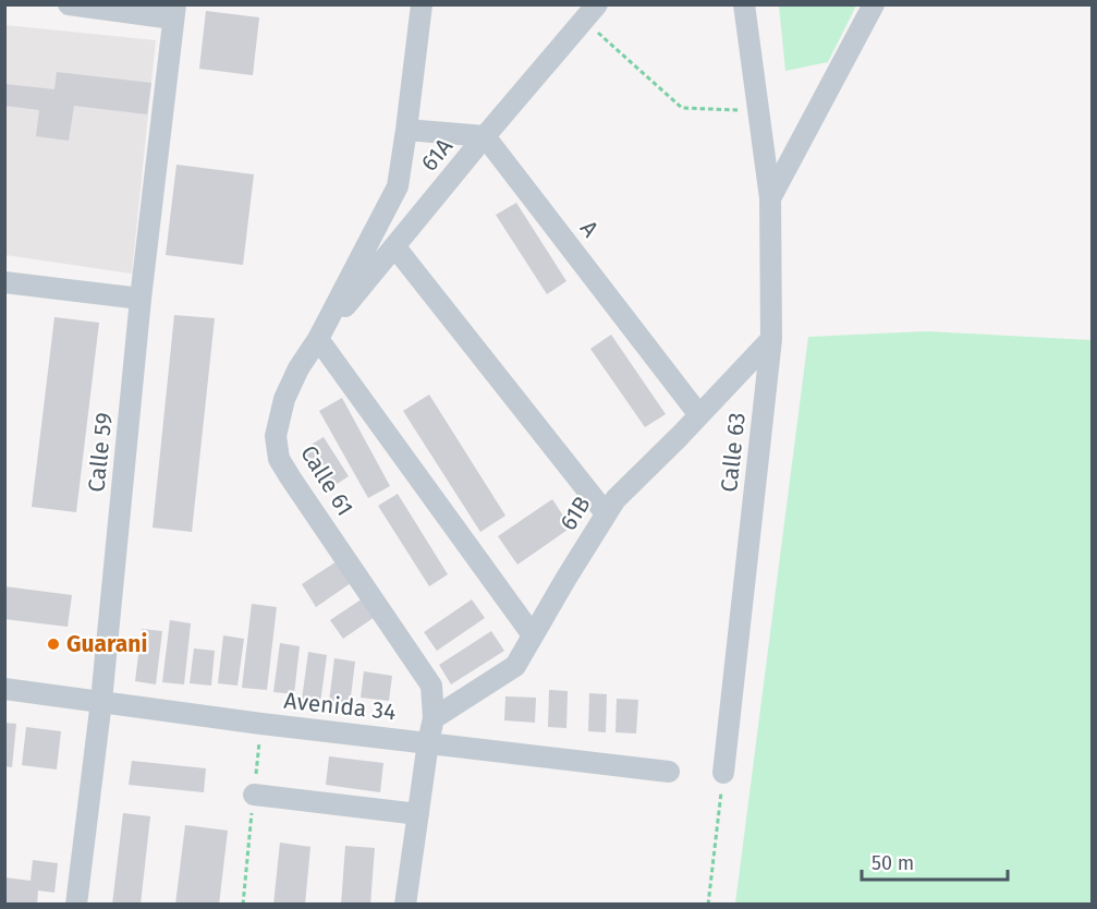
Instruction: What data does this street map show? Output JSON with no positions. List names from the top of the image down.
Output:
{
  "streets": {
    "street": [
      "61A",
      "A",
      "Calle 59",
      "Calle 63",
      "Calle 61",
      "61B",
      "Avenida 34"
    ]
  },
  "crossings": [
    ["61A", "A"],
    ["61A", "Calle 61"],
    ["A", "61B"],
    ["Calle 59", "Avenida 34"],
    ["Calle 63", "61B"],
    ["Calle 61", "61B"],
    ["Calle 61", "Avenida 34"]
  ],
  "places": ["Guarani"],
  "scale_bar": "50 m"
}
